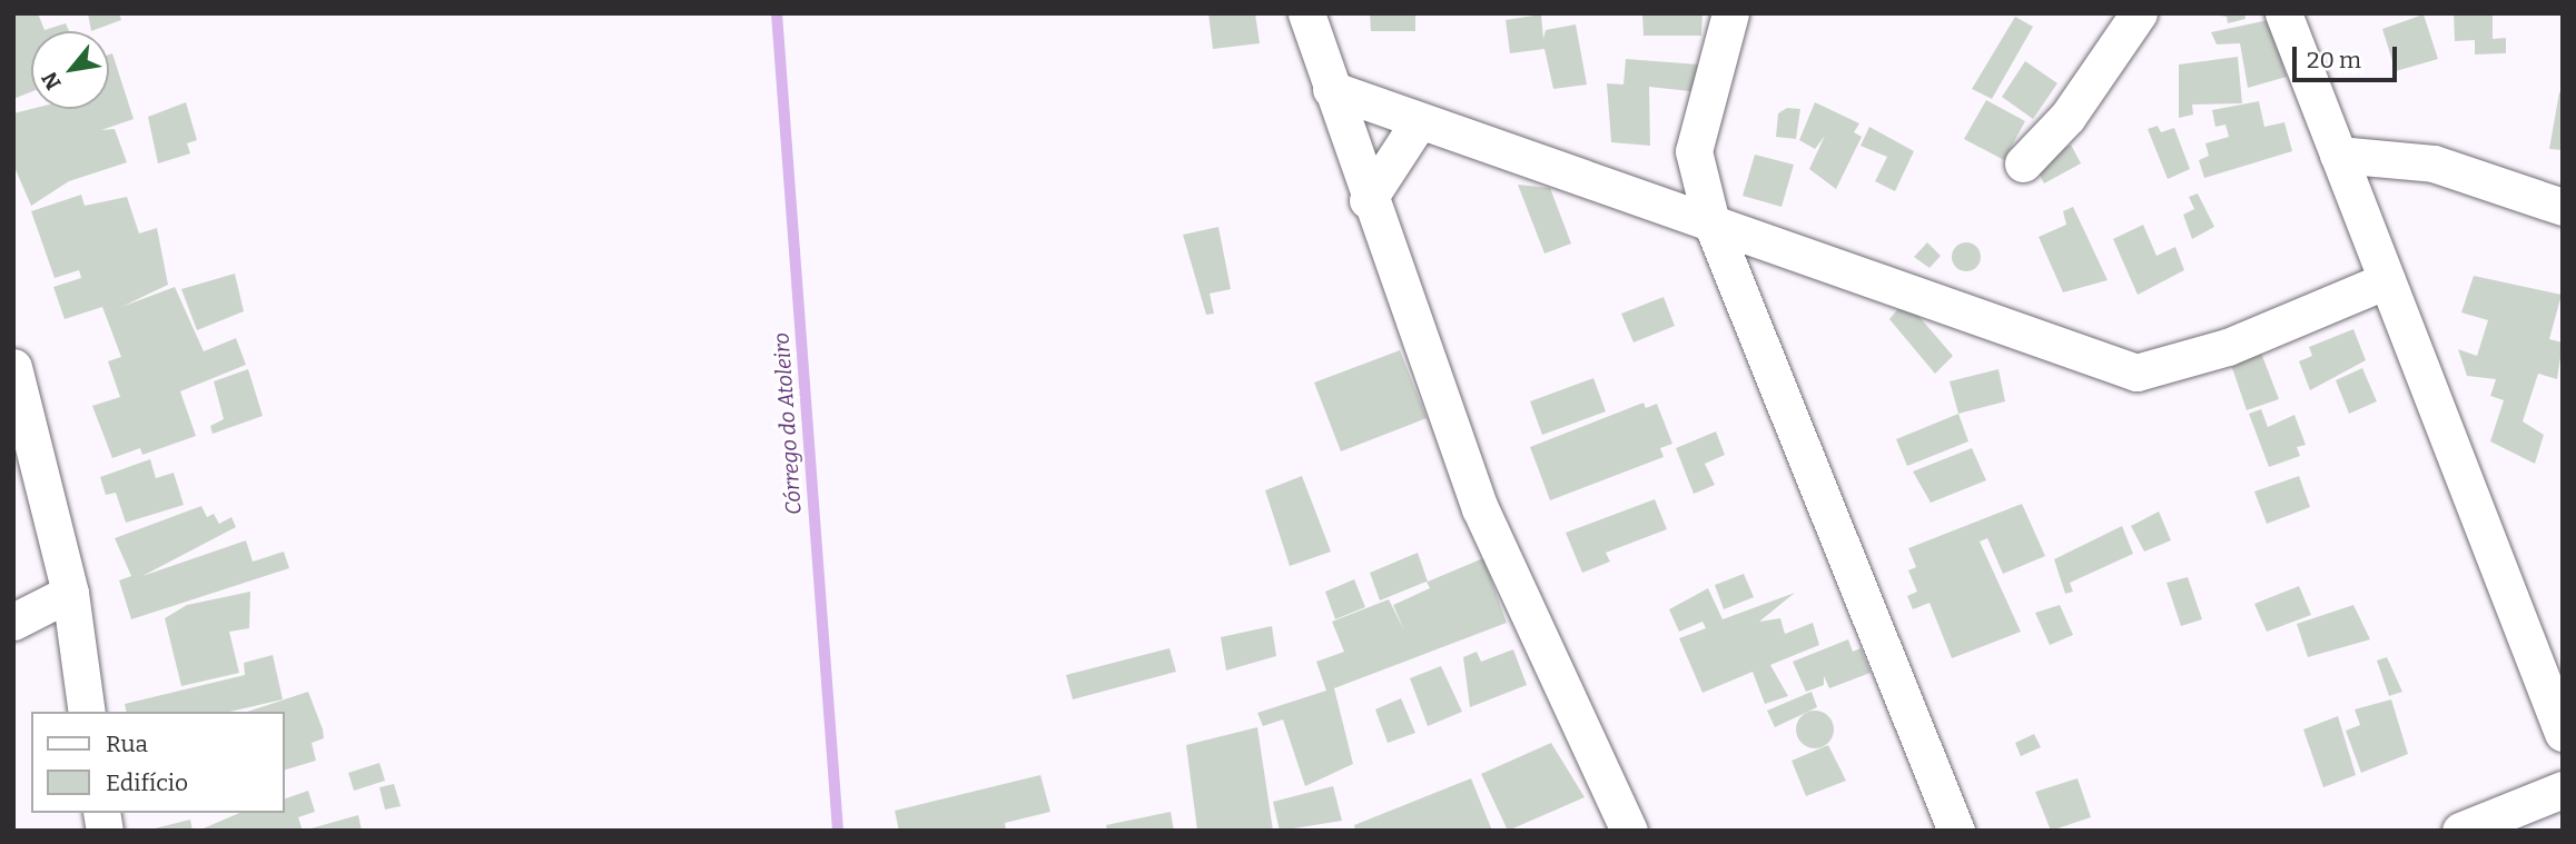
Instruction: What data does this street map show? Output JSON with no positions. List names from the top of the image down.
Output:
{
  "water": ["Córrego do Atoleiro"],
  "legend": ["Rua", "Edifício"],
  "scale_bar": "20 m",
  "north": "bottom left"
}
